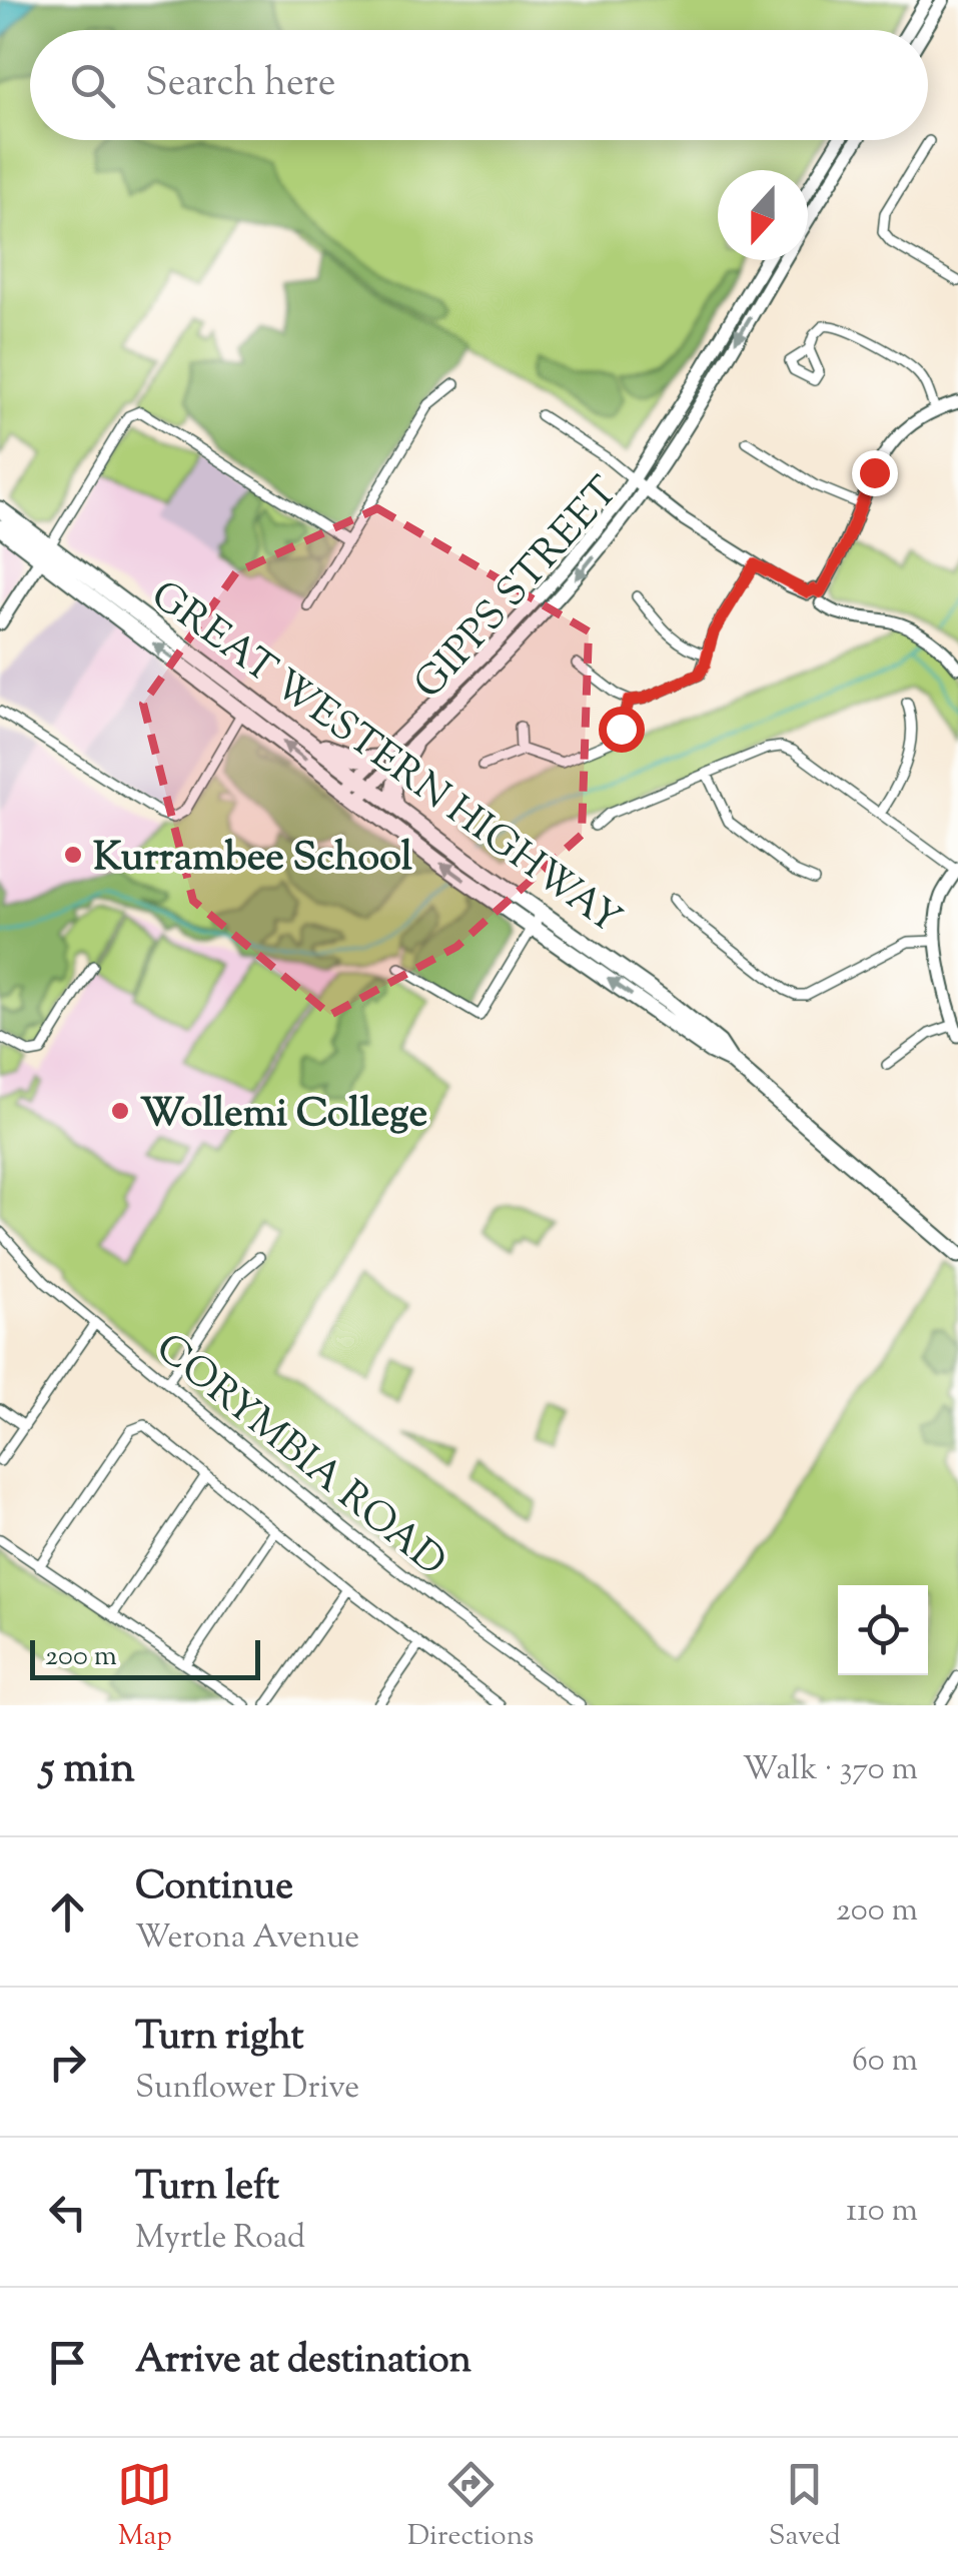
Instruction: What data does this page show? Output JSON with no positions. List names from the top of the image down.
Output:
{
  "streets": {
    "highway": ["GREAT WESTERN HIGHWAY"],
    "main road": ["GIPPS STREET"],
    "street": ["CORYMBIA ROAD"]
  },
  "crossings": [
    ["GIPPS STREET", "GREAT WESTERN HIGHWAY"]
  ],
  "places": ["Kurrambee School", "Wollemi College"],
  "scale_bar": "200 m",
  "north": "bottom",
  "page": {
    "search": "Search here",
    "scale": "200 m",
    "heading": ["5 min", "Walk · 370 m"],
    "list": [
      ["Continue", "Werona Avenue", "200 m"],
      ["Turn right", "Sunflower Drive", "60 m"],
      ["Turn left", "Myrtle Road", "110 m"],
      "Arrive at destination"
    ],
    "nav": ["Map", "Directions", "Saved"]
  }
}
